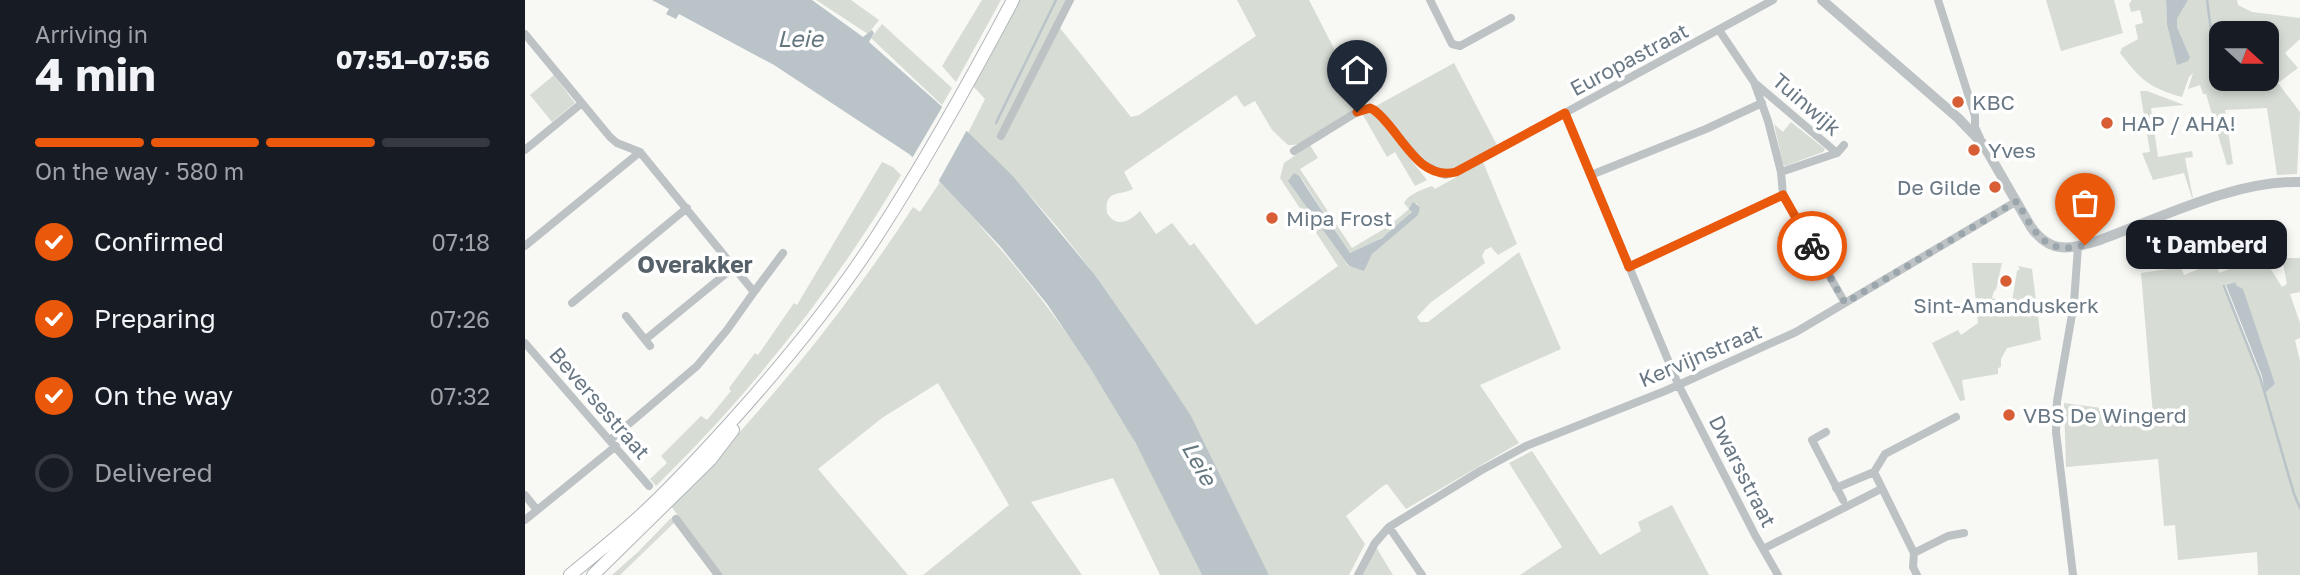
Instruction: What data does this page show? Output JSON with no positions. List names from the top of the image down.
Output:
{
  "streets": {
    "street": [
      "Europastraat",
      "Tuinwijk",
      "Kervijnstraat",
      "Beversestraat",
      "Dwarsstraat"
    ]
  },
  "crossings": [
    ["Europastraat", "Tuinwijk"],
    ["Europastraat", "Dwarsstraat"],
    ["Tuinwijk", "Kervijnstraat"],
    ["Kervijnstraat", "Dwarsstraat"]
  ],
  "districts": ["Overakker"],
  "water": ["Leie"],
  "places": [
    "KBC",
    "HAP / AHA!",
    "Yves",
    "De Gilde",
    "Mipa Frost",
    "'t Damberd",
    "Sint-Amanduskerk",
    "VBS De Wingerd"
  ],
  "north": "right",
  "page": {
    "heading": ["4 min", "Arriving in", "07:51–07:56"],
    "bar": "On the way · 580 m",
    "list": [
      ["Confirmed", "07:18"],
      ["Preparing", "07:26"],
      ["On the way", "07:32"],
      "Delivered"
    ],
    "bubble": "'t Damberd"
  }
}
